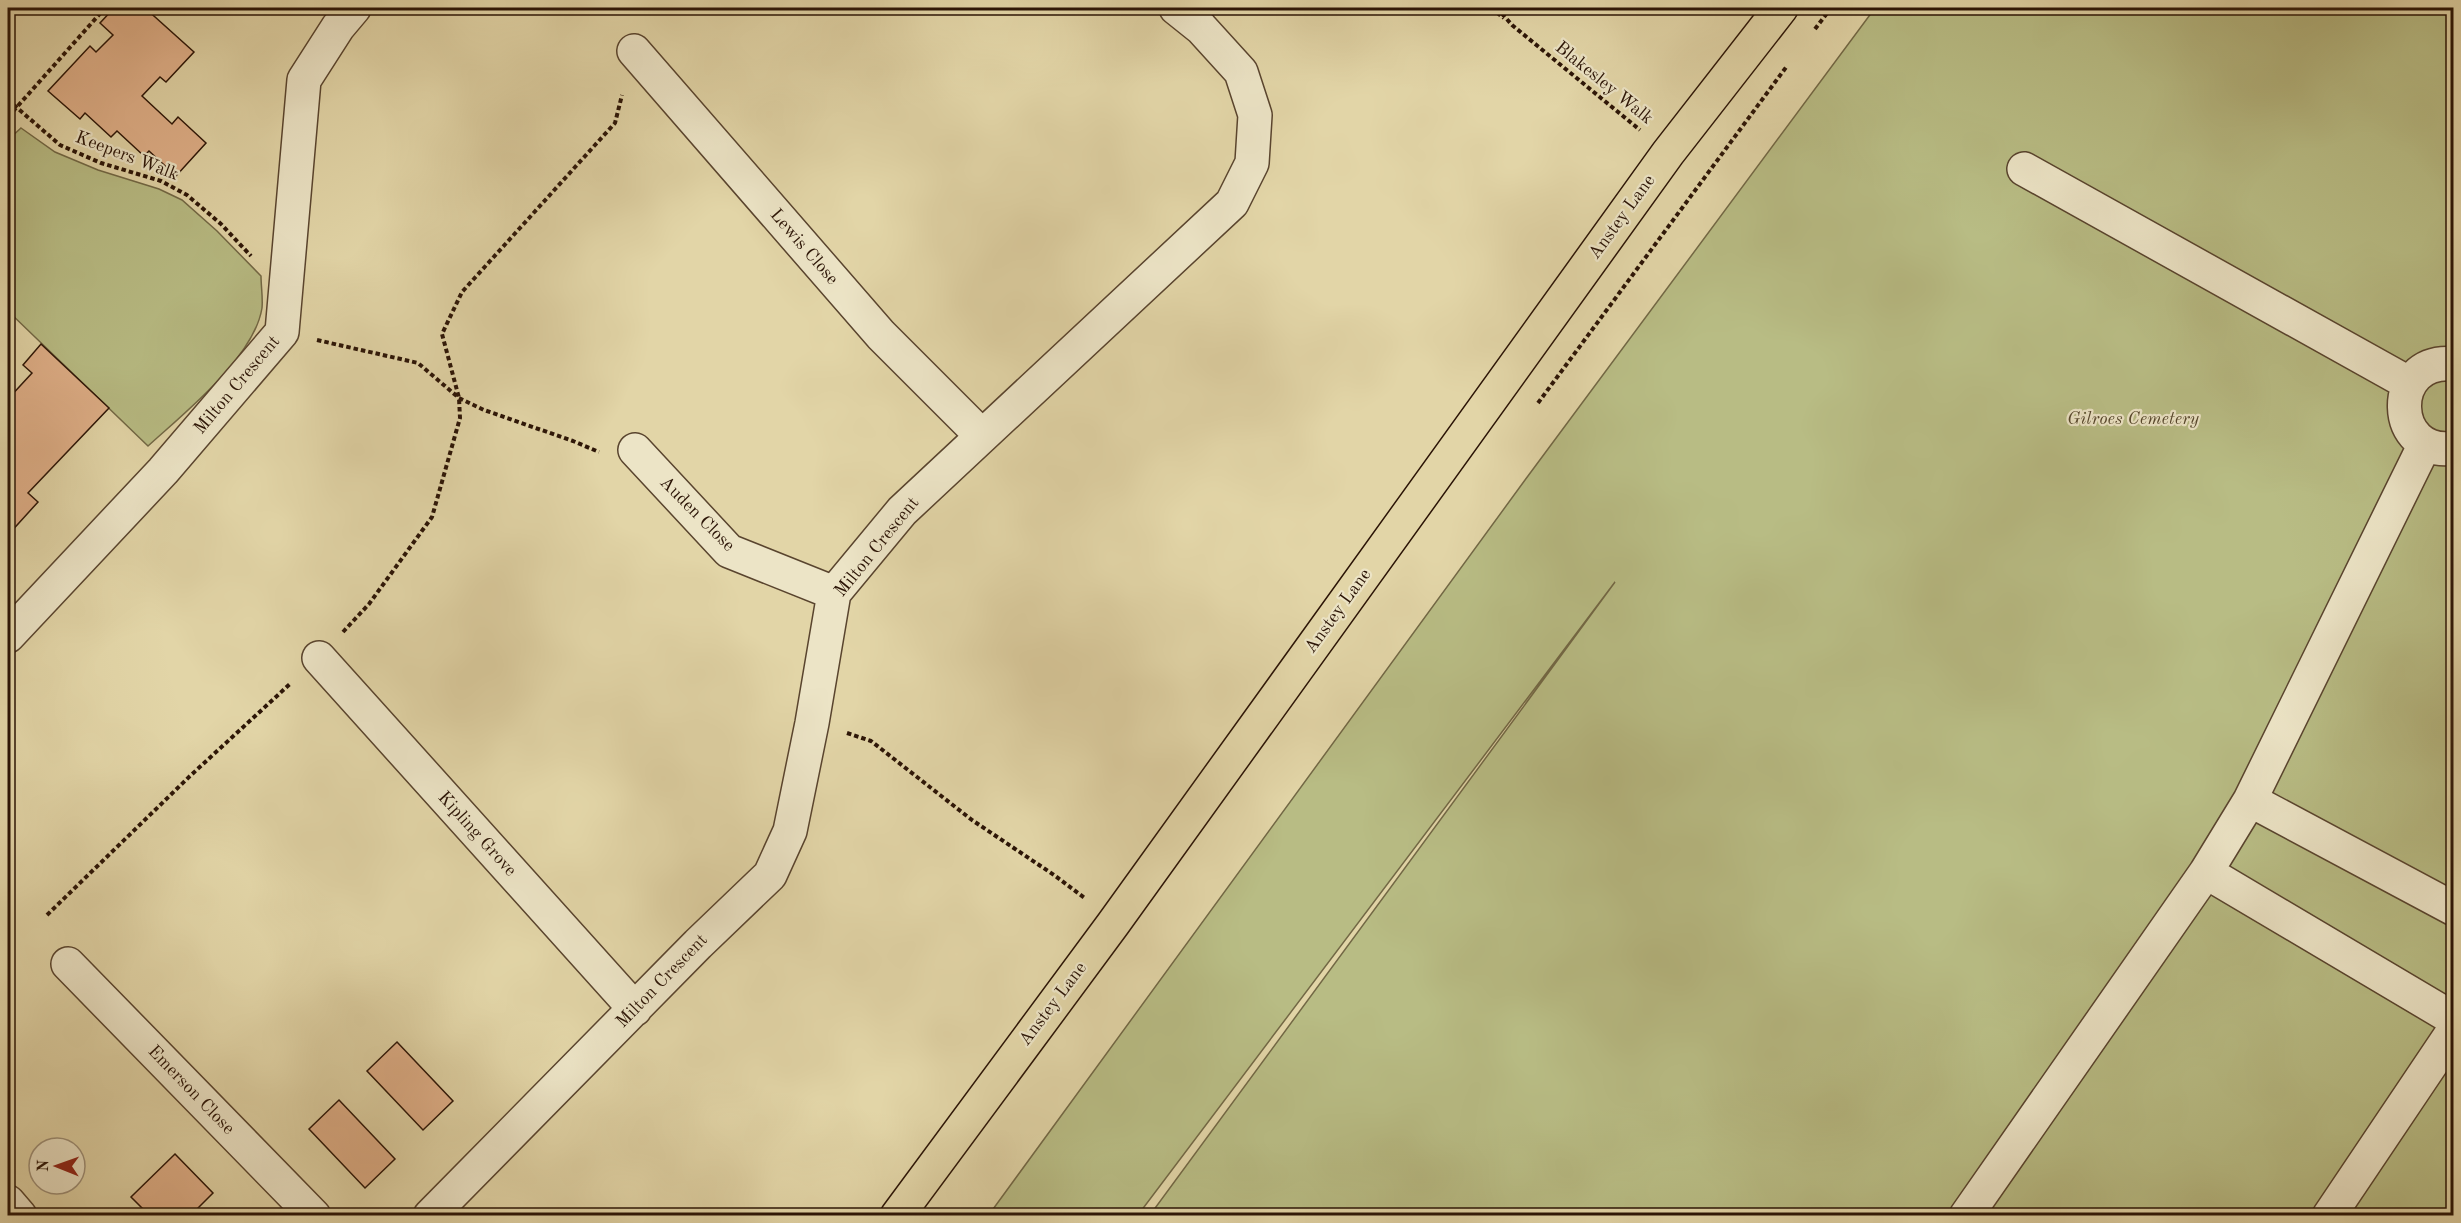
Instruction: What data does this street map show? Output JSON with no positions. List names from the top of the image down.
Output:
{
  "streets": {
    "main road": ["Anstey Lane"],
    "street": [
      "Lewis Close",
      "Milton Crescent",
      "Auden Close",
      "Kipling Grove",
      "Emerson Close"
    ],
    "path": ["Blakesley Walk", "Keepers Walk"]
  },
  "crossings": [
    ["Blakesley Walk", "Anstey Lane"],
    ["Keepers Walk", "Milton Crescent"],
    ["Lewis Close", "Milton Crescent"],
    ["Milton Crescent", "Auden Close"],
    ["Milton Crescent", "Kipling Grove"]
  ],
  "parks": ["Gilroes Cemetery"],
  "north": "left"
}
